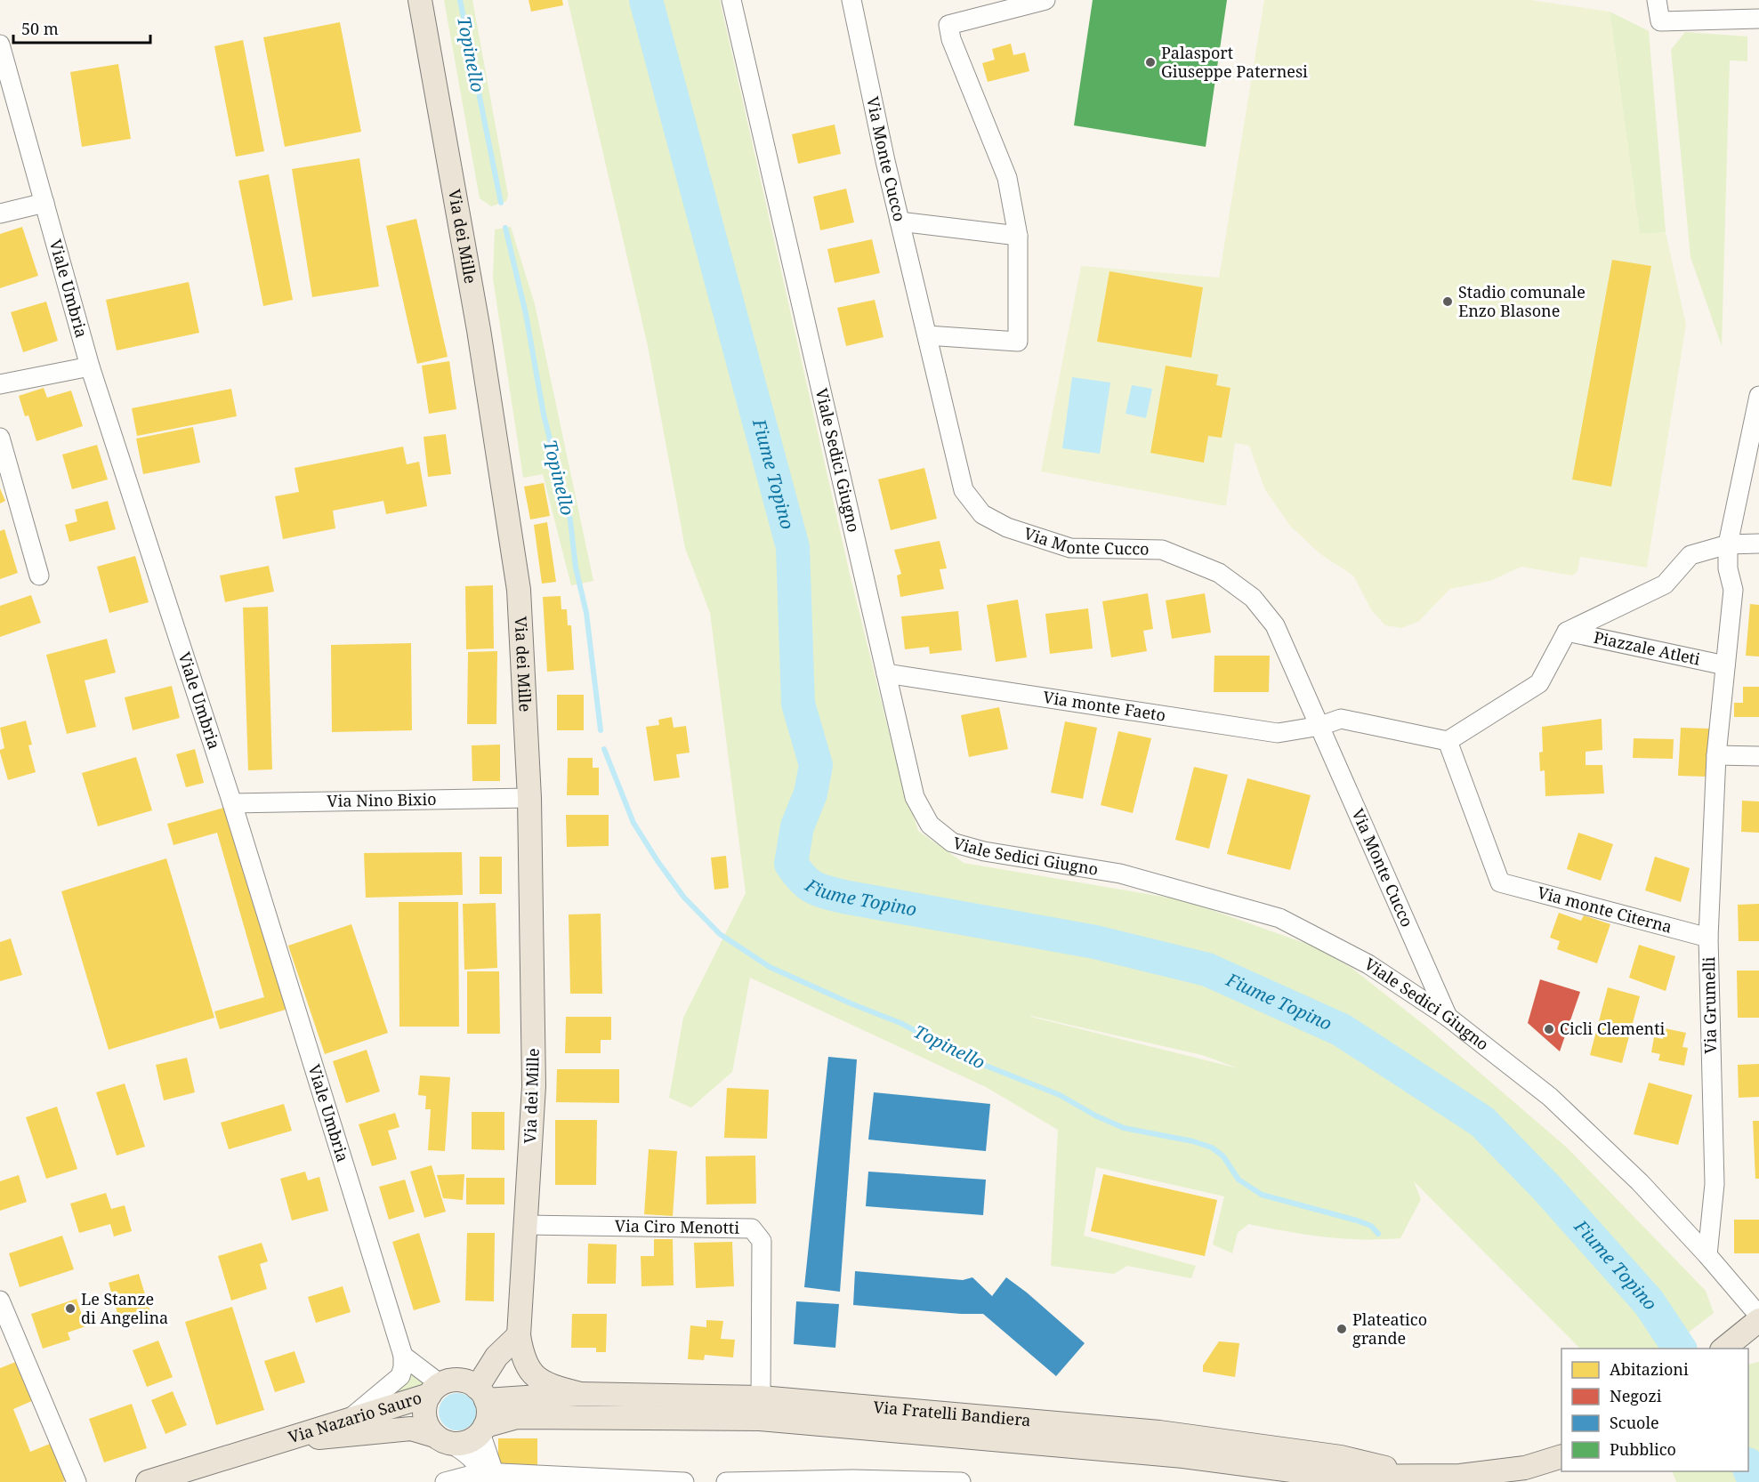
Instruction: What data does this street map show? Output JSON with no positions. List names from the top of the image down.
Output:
{
  "streets": {
    "main road": ["Via dei Mille", "Via Fratelli Bandiera", "Via Nazario Sauro"],
    "street": [
      "Via Monte Cucco",
      "Viale Umbria",
      "Viale Sedici Giugno",
      "Piazzale Atleti",
      "Via monte Faeto",
      "Via Nino Bixio",
      "Via monte Citerna",
      "Via Grumelli",
      "Via Ciro Menotti"
    ]
  },
  "crossings": [
    ["Via Monte Cucco", "Viale Sedici Giugno"],
    ["Via Monte Cucco", "Via monte Faeto"],
    ["Via dei Mille", "Via Nino Bixio"],
    ["Via dei Mille", "Via Ciro Menotti"],
    ["Via dei Mille", "Via Fratelli Bandiera"],
    ["Viale Umbria", "Via Nino Bixio"],
    ["Viale Sedici Giugno", "Via monte Faeto"],
    ["Viale Sedici Giugno", "Via Grumelli"],
    ["Piazzale Atleti", "Via Grumelli"],
    ["Via monte Citerna", "Via Grumelli"],
    ["Via Ciro Menotti", "Via Fratelli Bandiera"],
    ["Via Fratelli Bandiera", "Via Nazario Sauro"]
  ],
  "water": ["Topinello", "Fiume Topino"],
  "places": [
    "Palasport Giuseppe Paternesi",
    "Stadio comunale Enzo Blasone",
    "Cicli Clementi",
    "Le Stanze di Angelina",
    "Plateatico grande"
  ],
  "legend": [
    "Abitazioni",
    "Negozi",
    "Scuole",
    "Pubblico"
  ],
  "scale_bar": "50 m"
}
